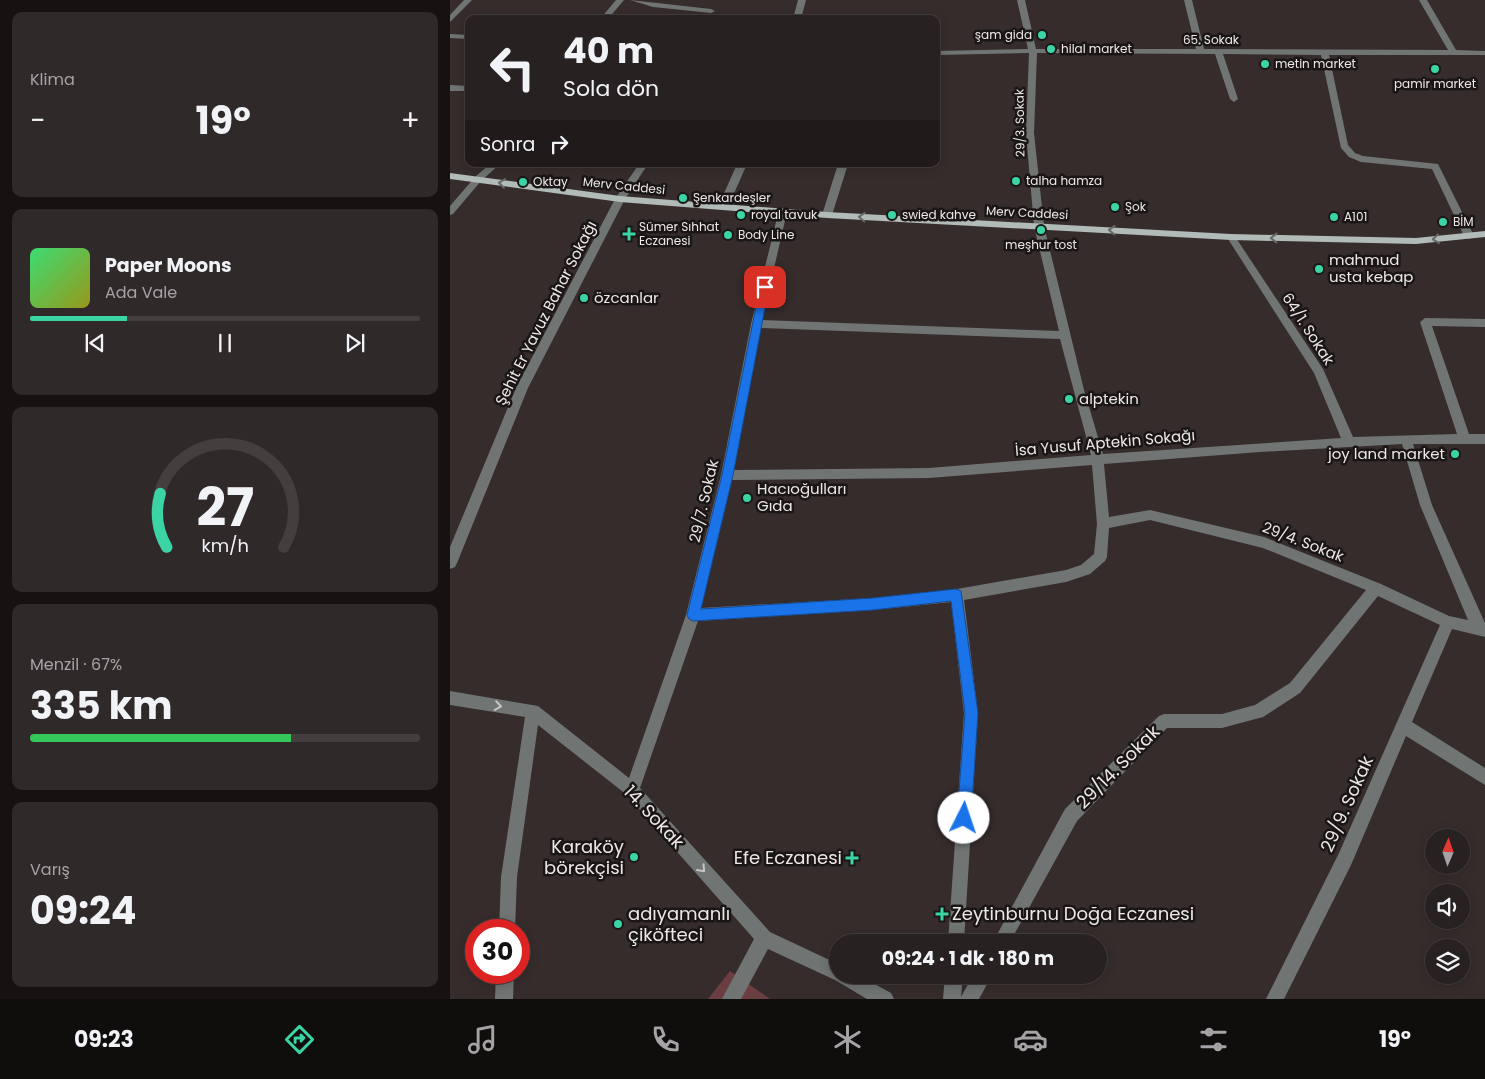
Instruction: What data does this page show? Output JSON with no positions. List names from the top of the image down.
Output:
{
  "streets": {
    "main road": ["Merv Caddesi"],
    "street": [
      "65. Sokak",
      "29/3. Sokak",
      "Şehit Er Yavuz Bahar Sokağı",
      "64/1. Sokak",
      "İsa Yusuf Aptekin Sokağı",
      "29/7. Sokak",
      "29/4. Sokak",
      "29/14. Sokak",
      "29/9. Sokak",
      "14. Sokak"
    ]
  },
  "crossings": [
    ["65. Sokak", "29/3. Sokak"],
    ["29/3. Sokak", "Merv Caddesi"],
    ["29/3. Sokak", "İsa Yusuf Aptekin Sokağı"],
    ["29/3. Sokak", "29/7. Sokak"],
    ["29/3. Sokak", "29/4. Sokak"],
    ["Merv Caddesi", "Şehit Er Yavuz Bahar Sokağı"],
    ["Merv Caddesi", "64/1. Sokak"],
    ["Merv Caddesi", "29/7. Sokak"],
    ["64/1. Sokak", "İsa Yusuf Aptekin Sokağı"],
    ["İsa Yusuf Aptekin Sokağı", "29/7. Sokak"],
    ["29/7. Sokak", "14. Sokak"],
    ["29/4. Sokak", "29/14. Sokak"],
    ["29/4. Sokak", "29/9. Sokak"]
  ],
  "one_way": ["Merv Caddesi", "14. Sokak"],
  "places": {
    "other": [
      "şam gida",
      "hilal market",
      "metin market",
      "pamir market",
      "talha hamza",
      "Oktay",
      "Şenkardeşler",
      "Şok",
      "royal tavuk",
      "swied kahve",
      "A101",
      "BİM",
      "meşhur tost",
      "Body Line",
      "mahmud usta kebap",
      "özcanlar",
      "alptekin",
      "joy land market",
      "Hacıoğulları Gıda",
      "Karaköy börekçisi",
      "adıyamanlı çiköfteci"
    ],
    "health": ["Sümer Sıhhat Eczanesi", "Efe Eczanesi", "Zeytinburnu Doğa Eczanesi"]
  },
  "north": "top",
  "page": {
    "tile": [
      "Klima",
      ["Menzil · 67%", "335 km"],
      ["Varış", "09:24"]
    ],
    "turn": ["40 m", "Sola dön"],
    "heat": ["−", "19°", "+"],
    "then": "Sonra",
    "song": ["Paper Moons", "Ada Vale"],
    "limit": "30",
    "trip": "09:24 · 1 dk · 180 m",
    "tabs": ["09:23", "19°"],
    "gauge": ["27", "km/h"]
  }
}
